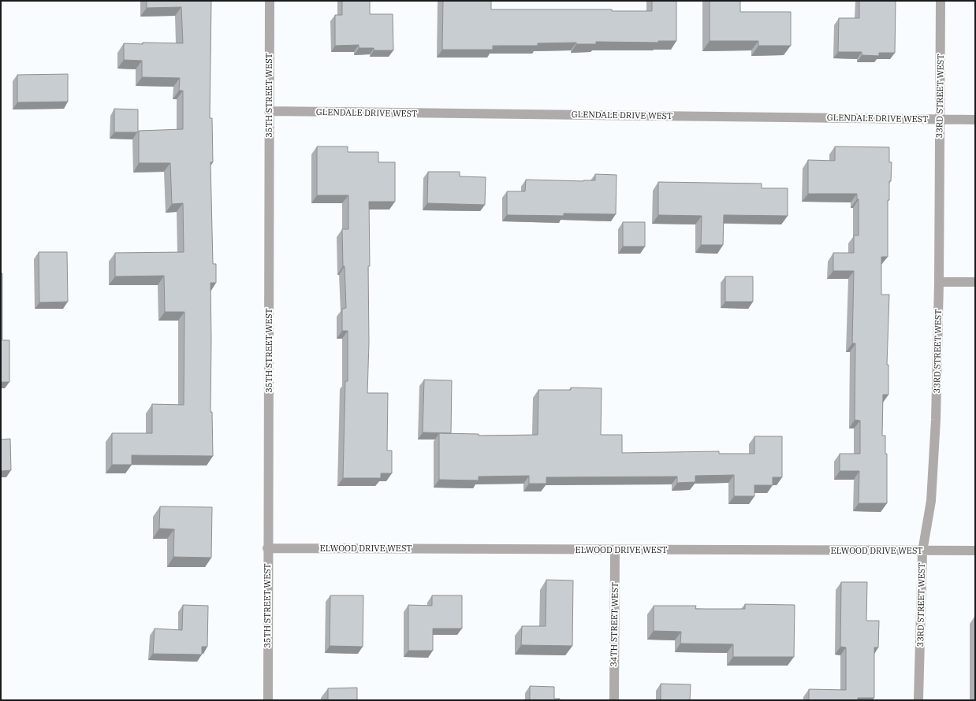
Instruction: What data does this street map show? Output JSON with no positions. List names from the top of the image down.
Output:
{
  "streets": {
    "street": [
      "35TH STREET WEST",
      "33RD STREET WEST",
      "GLENDALE DRIVE WEST",
      "ELWOOD DRIVE WEST",
      "34TH STREET WEST"
    ]
  },
  "crossings": [
    ["35TH STREET WEST", "GLENDALE DRIVE WEST"],
    ["35TH STREET WEST", "ELWOOD DRIVE WEST"],
    ["33RD STREET WEST", "GLENDALE DRIVE WEST"],
    ["33RD STREET WEST", "ELWOOD DRIVE WEST"],
    ["ELWOOD DRIVE WEST", "34TH STREET WEST"]
  ]
}
